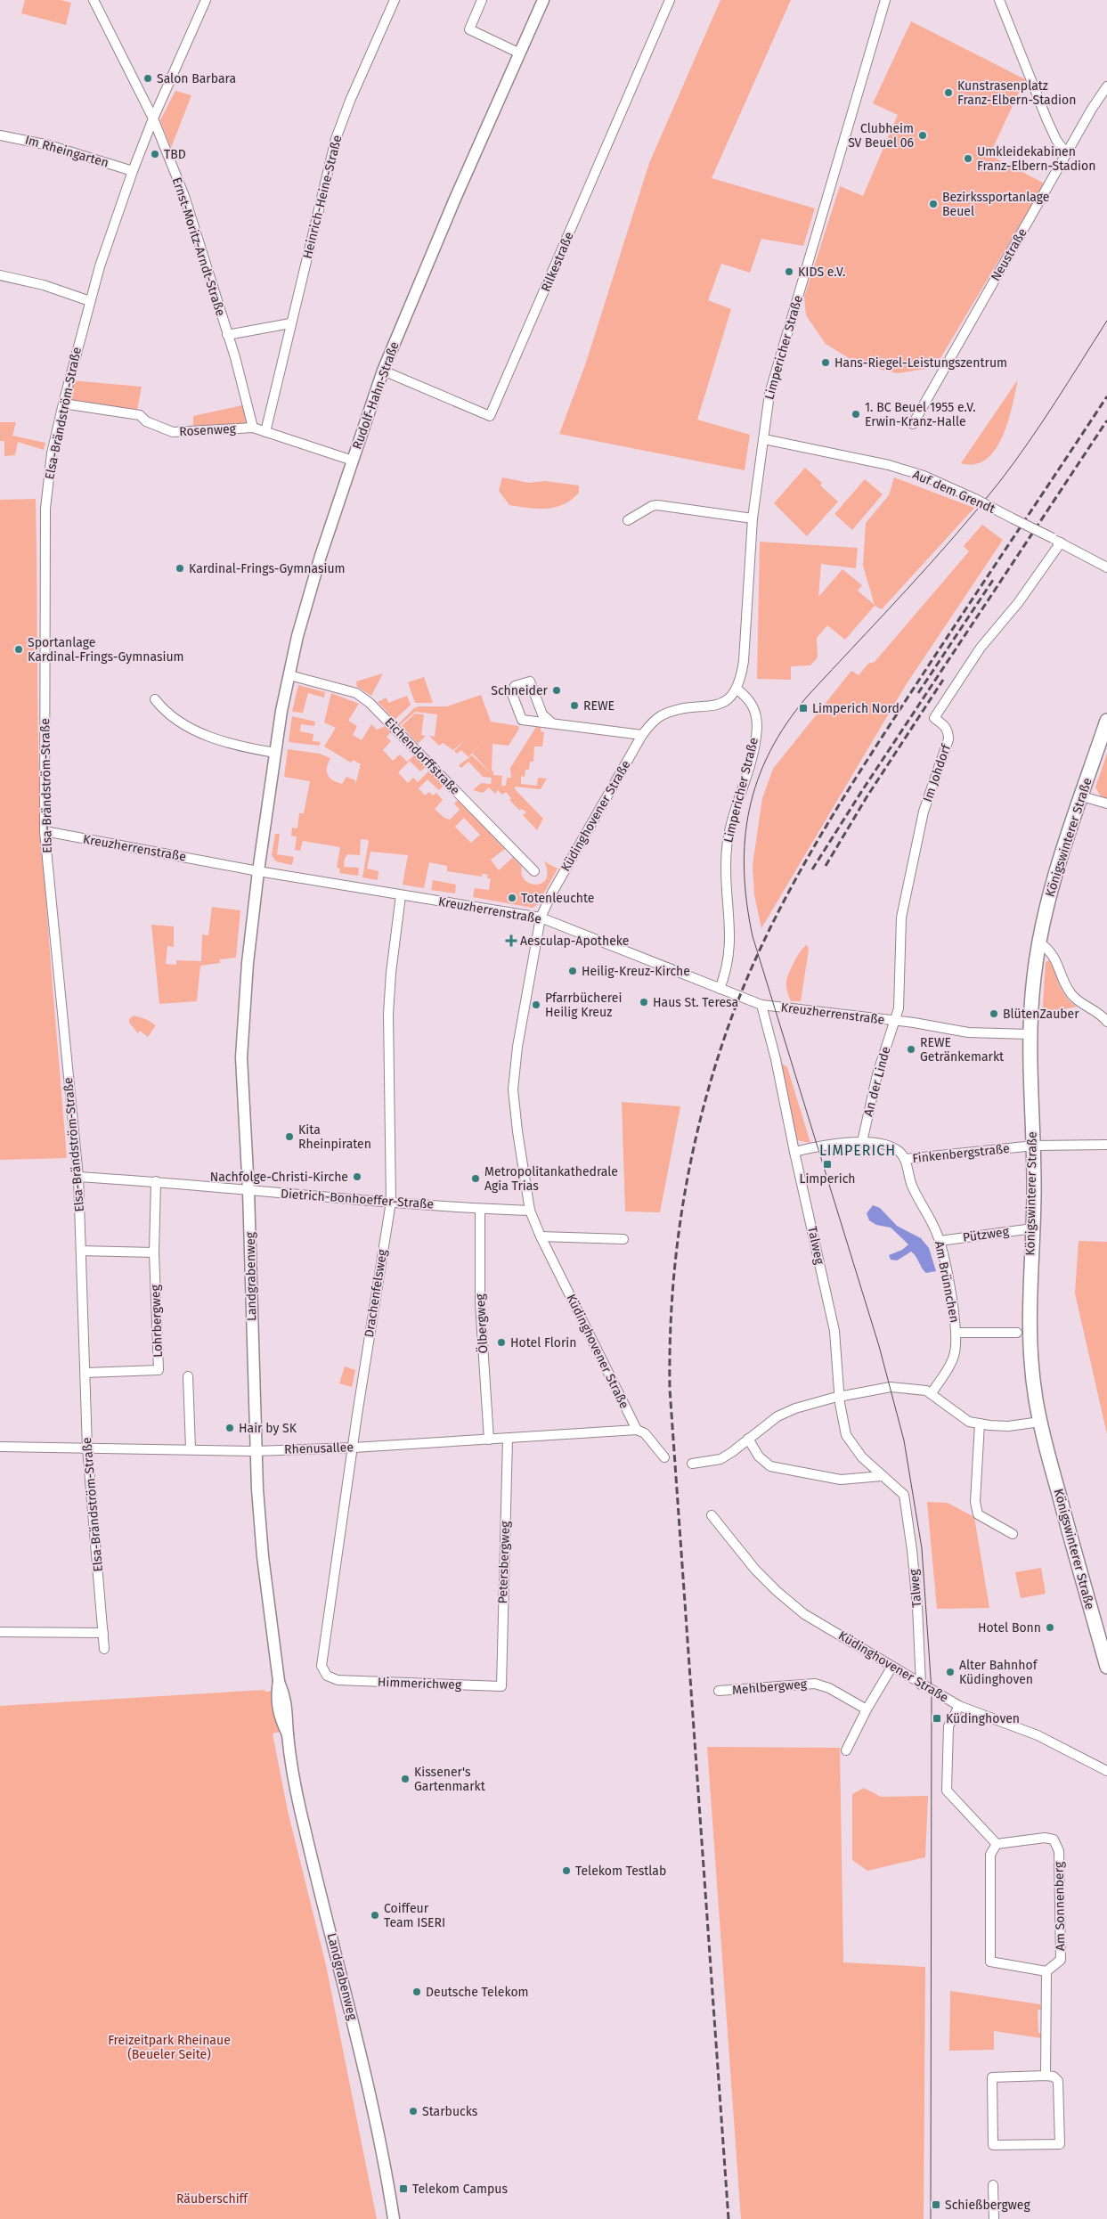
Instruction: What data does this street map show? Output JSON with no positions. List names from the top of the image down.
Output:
{
  "streets": {
    "main road": ["Königswinterer Straße"],
    "street": [
      "Im Rheingarten",
      "Heinrich-Heine-Straße",
      "Ernst-Moritz-Arndt-Straße",
      "Neustraße",
      "Rilkestraße",
      "Limpericher Straße",
      "Rudolf-Hahn-Straße",
      "Elsa-Brändström-Straße",
      "Rosenweg",
      "Auf dem Grendt",
      "Eichendorffstraße",
      "Im Johdorf",
      "Küdinghovener Straße",
      "Kreuzherrenstraße",
      "An der Linde",
      "Finkenbergstraße",
      "Dietrich-Bonhoeffer-Straße",
      "Pützweg",
      "Talweg",
      "Landgrabenweg",
      "Am Brünnchen",
      "Drachenfelsweg",
      "Lohrbergweg",
      "Ölbergweg",
      "Rhenusallee",
      "Petersbergweg",
      "Himmerichweg",
      "Mehlbergweg",
      "Am Sonnenberg"
    ]
  },
  "crossings": [
    ["Im Rheingarten", "Elsa-Brändström-Straße"],
    ["Heinrich-Heine-Straße", "Rosenweg"],
    ["Ernst-Moritz-Arndt-Straße", "Elsa-Brändström-Straße"],
    ["Ernst-Moritz-Arndt-Straße", "Rosenweg"],
    ["Rilkestraße", "Rudolf-Hahn-Straße"],
    ["Limpericher Straße", "Auf dem Grendt"],
    ["Limpericher Straße", "Küdinghovener Straße"],
    ["Limpericher Straße", "Kreuzherrenstraße"],
    ["Rudolf-Hahn-Straße", "Rosenweg"],
    ["Rudolf-Hahn-Straße", "Eichendorffstraße"],
    ["Rudolf-Hahn-Straße", "Kreuzherrenstraße"],
    ["Rudolf-Hahn-Straße", "Landgrabenweg"],
    ["Elsa-Brändström-Straße", "Rosenweg"],
    ["Elsa-Brändström-Straße", "Kreuzherrenstraße"],
    ["Elsa-Brändström-Straße", "Dietrich-Bonhoeffer-Straße"],
    ["Elsa-Brändström-Straße", "Lohrbergweg"],
    ["Elsa-Brändström-Straße", "Rhenusallee"],
    ["Auf dem Grendt", "Im Johdorf"],
    ["Im Johdorf", "Kreuzherrenstraße"],
    ["Im Johdorf", "An der Linde"],
    ["Küdinghovener Straße", "Kreuzherrenstraße"],
    ["Küdinghovener Straße", "Dietrich-Bonhoeffer-Straße"],
    ["Küdinghovener Straße", "Talweg"],
    ["Küdinghovener Straße", "Rhenusallee"],
    ["Königswinterer Straße", "Kreuzherrenstraße"],
    ["Königswinterer Straße", "Finkenbergstraße"],
    ["Königswinterer Straße", "Pützweg"],
    ["Kreuzherrenstraße", "An der Linde"],
    ["Kreuzherrenstraße", "Talweg"],
    ["Kreuzherrenstraße", "Landgrabenweg"],
    ["Kreuzherrenstraße", "Drachenfelsweg"],
    ["An der Linde", "Finkenbergstraße"],
    ["Finkenbergstraße", "Talweg"],
    ["Finkenbergstraße", "Am Brünnchen"],
    ["Dietrich-Bonhoeffer-Straße", "Landgrabenweg"],
    ["Dietrich-Bonhoeffer-Straße", "Drachenfelsweg"],
    ["Dietrich-Bonhoeffer-Straße", "Lohrbergweg"],
    ["Dietrich-Bonhoeffer-Straße", "Ölbergweg"],
    ["Pützweg", "Am Brünnchen"],
    ["Landgrabenweg", "Rhenusallee"],
    ["Drachenfelsweg", "Rhenusallee"],
    ["Drachenfelsweg", "Himmerichweg"],
    ["Ölbergweg", "Rhenusallee"],
    ["Rhenusallee", "Petersbergweg"],
    ["Petersbergweg", "Himmerichweg"]
  ],
  "districts": ["LIMPERICH"],
  "parks": ["Freizeitpark Rheinaue (Beueler Seite)", "Räuberschiff"],
  "places": {
    "other": [
      "Salon Barbara",
      "Kunstrasenplatz Franz-Elbern-Stadion",
      "Clubheim SV Beuel 06",
      "TBD",
      "Umkleidekabinen Franz-Elbern-Stadion",
      "Bezirkssportanlage Beuel",
      "KIDS e.V.",
      "Hans-Riegel-Leistungszentrum",
      "1. BC Beuel 1955 e.V. Erwin-Kranz-Halle",
      "Kardinal-Frings-Gymnasium",
      "Sportanlage Kardinal-Frings-Gymnasium",
      "Schneider",
      "REWE",
      "Totenleuchte",
      "Heilig-Kreuz-Kirche",
      "Haus St. Teresa",
      "Pfarrbücherei Heilig Kreuz",
      "BlütenZauber",
      "REWE Getränkemarkt",
      "Kita Rheinpiraten",
      "Nachfolge-Christi-Kirche",
      "Metropolitankathedrale Agia Trias",
      "Hotel Florin",
      "Hair by SK",
      "Hotel Bonn",
      "Alter Bahnhof Küdinghoven",
      "Kissener's Gartenmarkt",
      "Telekom Testlab",
      "Coiffeur Team ISERI",
      "Deutsche Telekom",
      "Starbucks"
    ],
    "transit": [
      "Limperich Nord",
      "Limperich",
      "Küdinghoven",
      "Telekom Campus",
      "Schießbergweg"
    ],
    "health": ["Aesculap-Apotheke"]
  }
}
